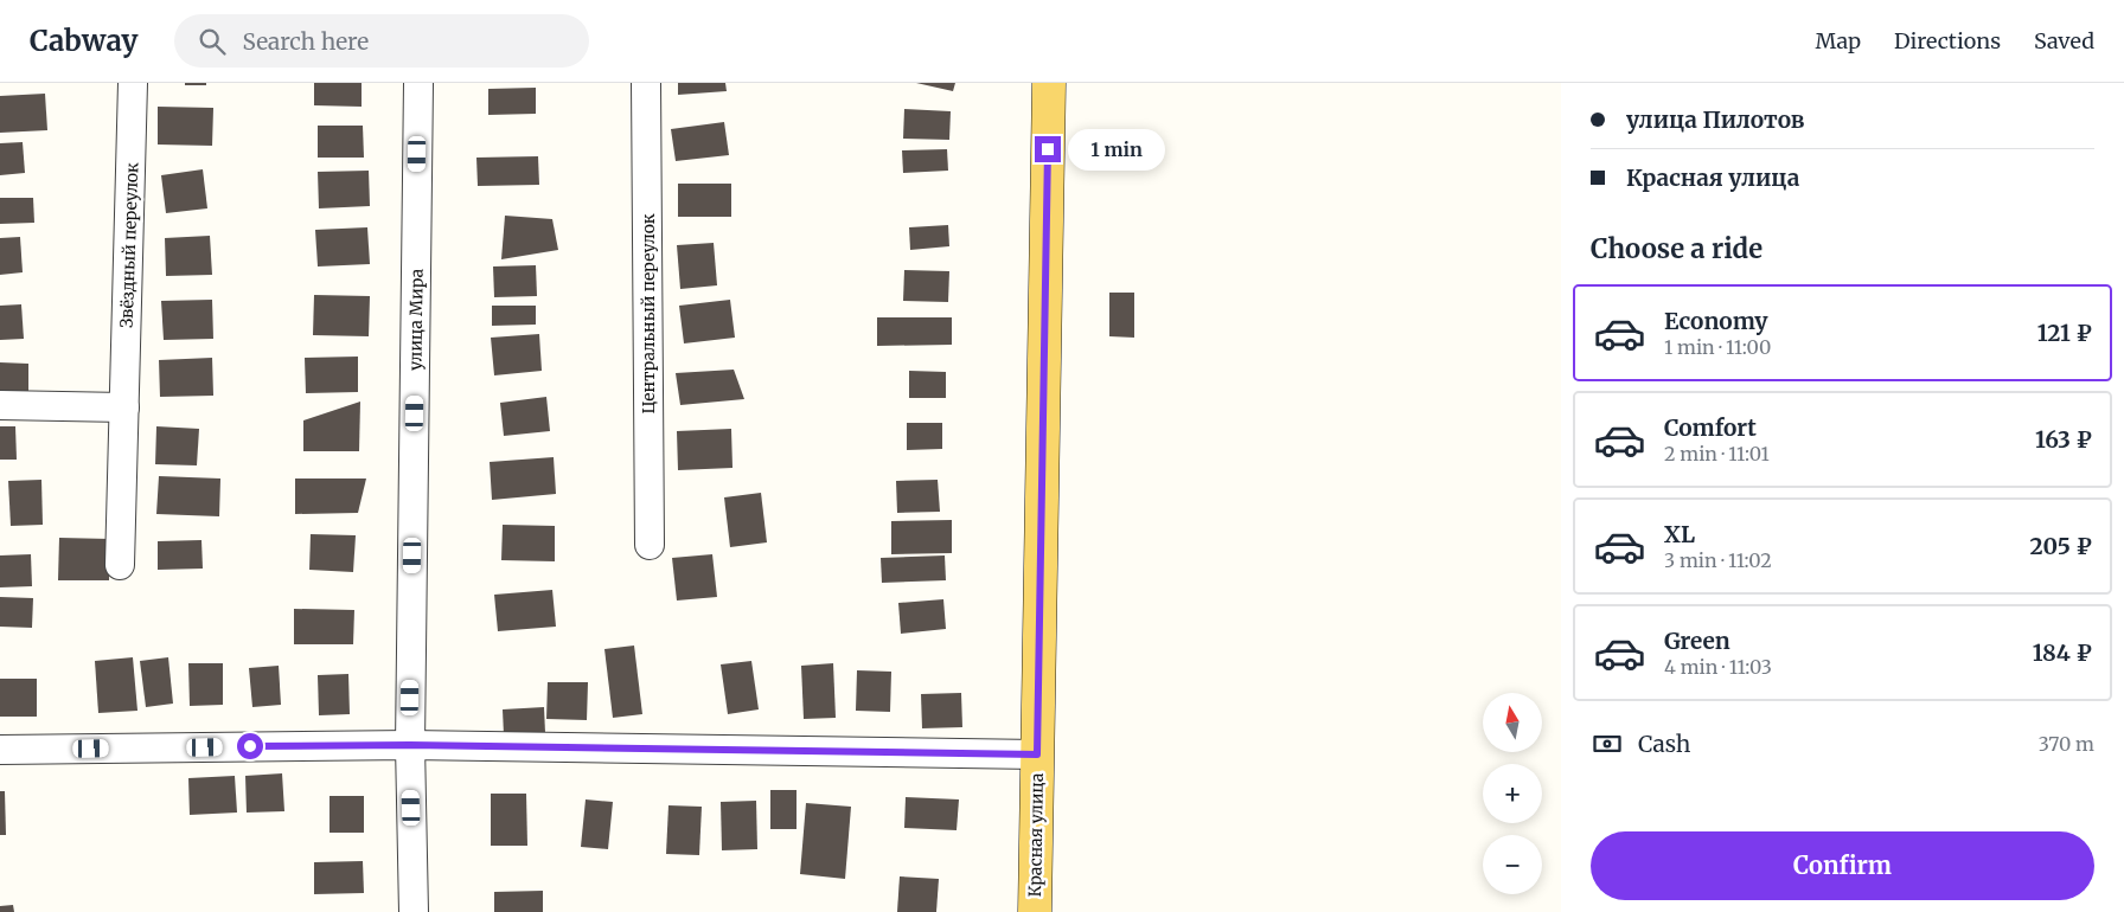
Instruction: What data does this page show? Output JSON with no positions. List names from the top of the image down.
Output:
{
  "streets": {
    "main road": ["Красная улица"],
    "street": ["Звёздный переулок", "Центральный переулок", "улица Мира"]
  },
  "north": "top",
  "page": {
    "header": "Cabway",
    "search": "Search here",
    "nav": ["Map", "Directions", "Saved"],
    "banner": ["улица Пилотов", "Красная улица"],
    "bubble": "1 min",
    "heading": "Choose a ride",
    "list": [
      {
        "name": "Economy",
        "note": "1 min · 11:00",
        "value": "121 ₽"
      },
      {
        "name": "Comfort",
        "note": "2 min · 11:01",
        "value": "163 ₽"
      },
      {
        "name": "XL",
        "note": "3 min · 11:02",
        "value": "205 ₽"
      },
      {
        "name": "Green",
        "note": "4 min · 11:03",
        "value": "184 ₽"
      }
    ],
    "map_buttons": ["+", "−"],
    "pay": ["Cash", "370 m"],
    "buttons": "Confirm"
  }
}
